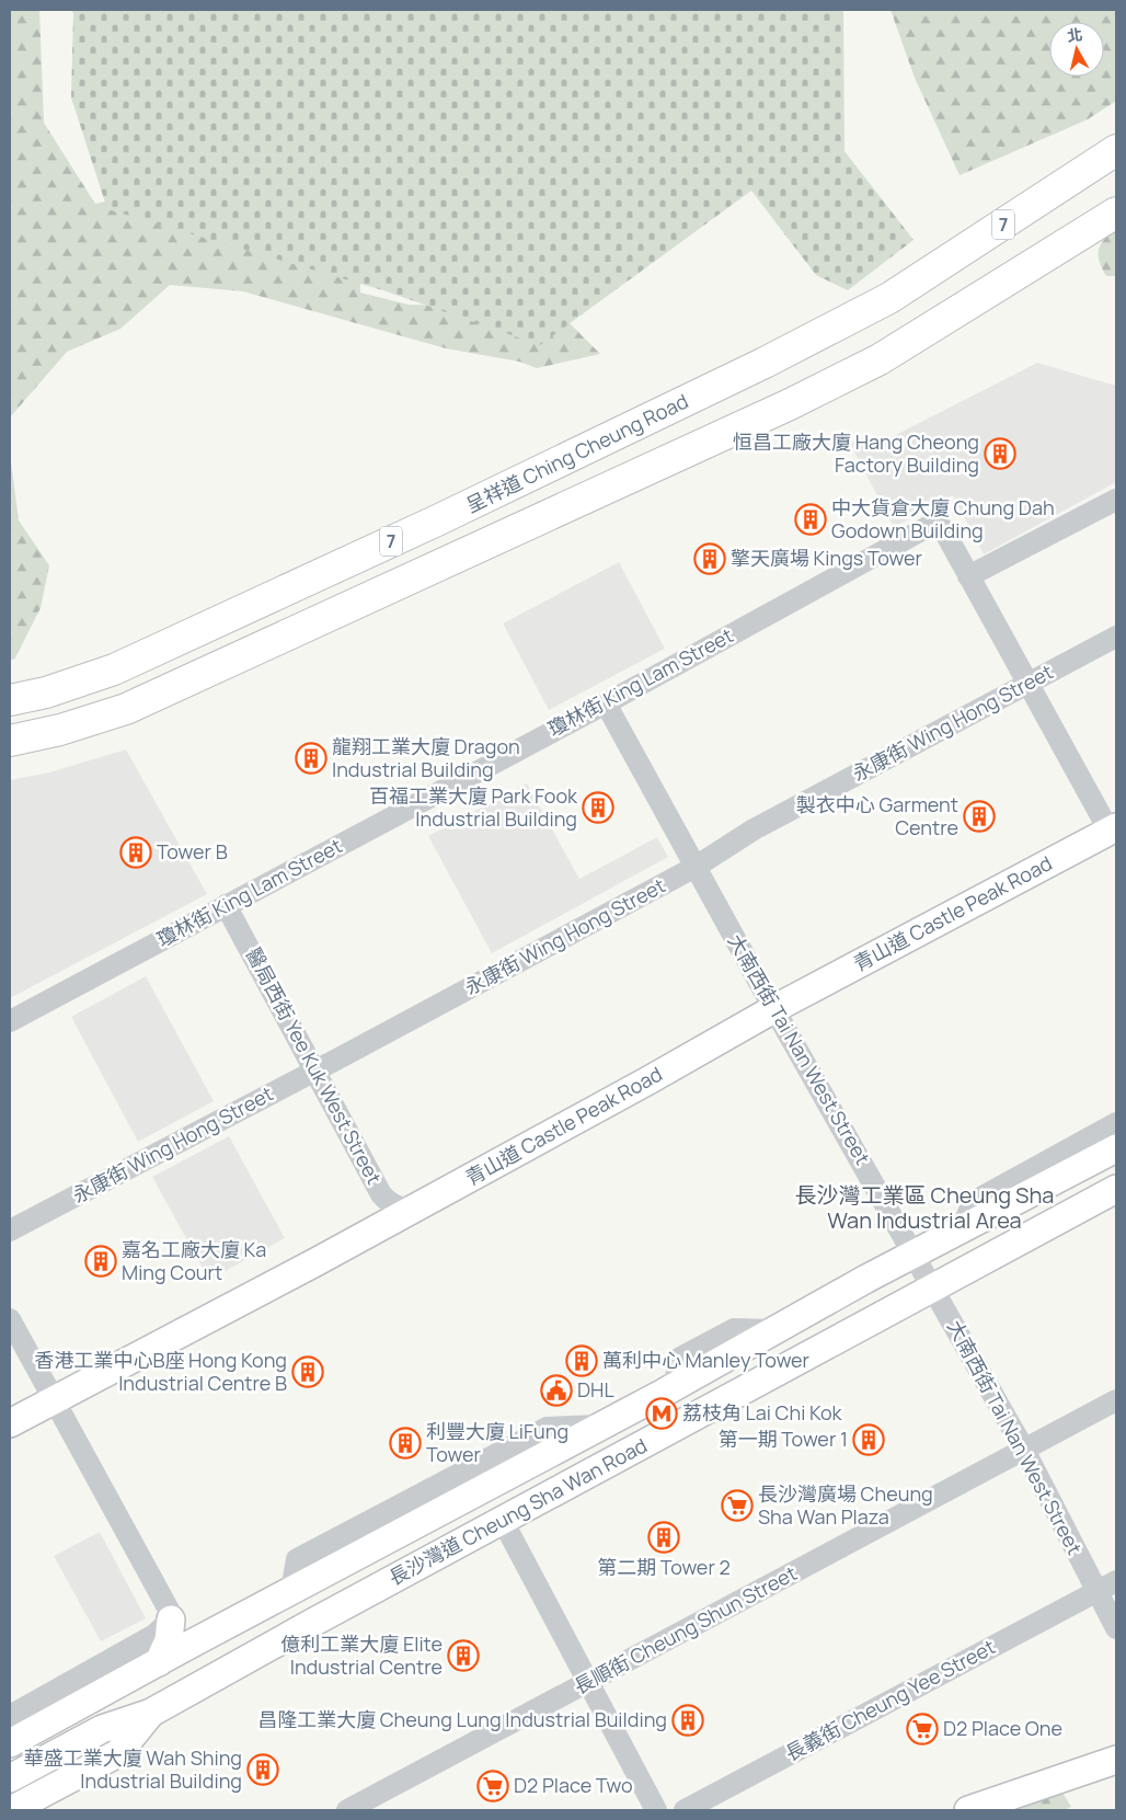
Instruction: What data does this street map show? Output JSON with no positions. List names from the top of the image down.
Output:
{
  "streets": {
    "highway": ["7", "呈祥道 Ching Cheung Road"],
    "main road": ["青山道 Castle Peak Road", "長沙灣道 Cheung Sha Wan Road"],
    "street": [
      "瓊林街 King Lam Street",
      "永康街 Wing Hong Street",
      "大南西街 Tai Nan West Street",
      "醫局西街 Yee Kuk West Street",
      "長順街 Cheung Shun Street",
      "長義街 Cheung Yee Street"
    ]
  },
  "crossings": [
    ["瓊林街 King Lam Street", "大南西街 Tai Nan West Street"],
    ["瓊林街 King Lam Street", "醫局西街 Yee Kuk West Street"],
    ["永康街 Wing Hong Street", "大南西街 Tai Nan West Street"],
    ["永康街 Wing Hong Street", "醫局西街 Yee Kuk West Street"],
    ["青山道 Castle Peak Road", "大南西街 Tai Nan West Street"],
    ["青山道 Castle Peak Road", "醫局西街 Yee Kuk West Street"],
    ["大南西街 Tai Nan West Street", "長沙灣道 Cheung Sha Wan Road"],
    ["大南西街 Tai Nan West Street", "長順街 Cheung Shun Street"],
    ["大南西街 Tai Nan West Street", "長義街 Cheung Yee Street"]
  ],
  "districts": ["長沙灣工業區 Cheung Sha Wan Industrial Area"],
  "places": {
    "building": [
      "恒昌工廠大廈 Hang Cheong Factory Building",
      "中大貨倉大廈 Chung Dah Godown Building",
      "擎天廣場 Kings Tower",
      "龍翔工業大廈 Dragon Industrial Building",
      "百福工業大廈 Park Fook Industrial Building",
      "製衣中心 Garment Centre",
      "Tower B",
      "嘉名工廠大廈 Ka Ming Court",
      "萬利中心 Manley Tower",
      "香港工業中心B座 Hong Kong Industrial Centre B",
      "第一期 Tower 1",
      "利豐大廈 LiFung Tower",
      "第二期 Tower 2",
      "億利工業大廈 Elite Industrial Centre",
      "昌隆工業大廈 Cheung Lung Industrial Building",
      "華盛工業大廈 Wah Shing Industrial Building"
    ],
    "public building": ["DHL"],
    "metro station": ["荔枝角 Lai Chi Kok"],
    "supermarket": ["長沙灣廣場 Cheung Sha Wan Plaza", "D2 Place One", "D2 Place Two"]
  },
  "north": "top"
}
